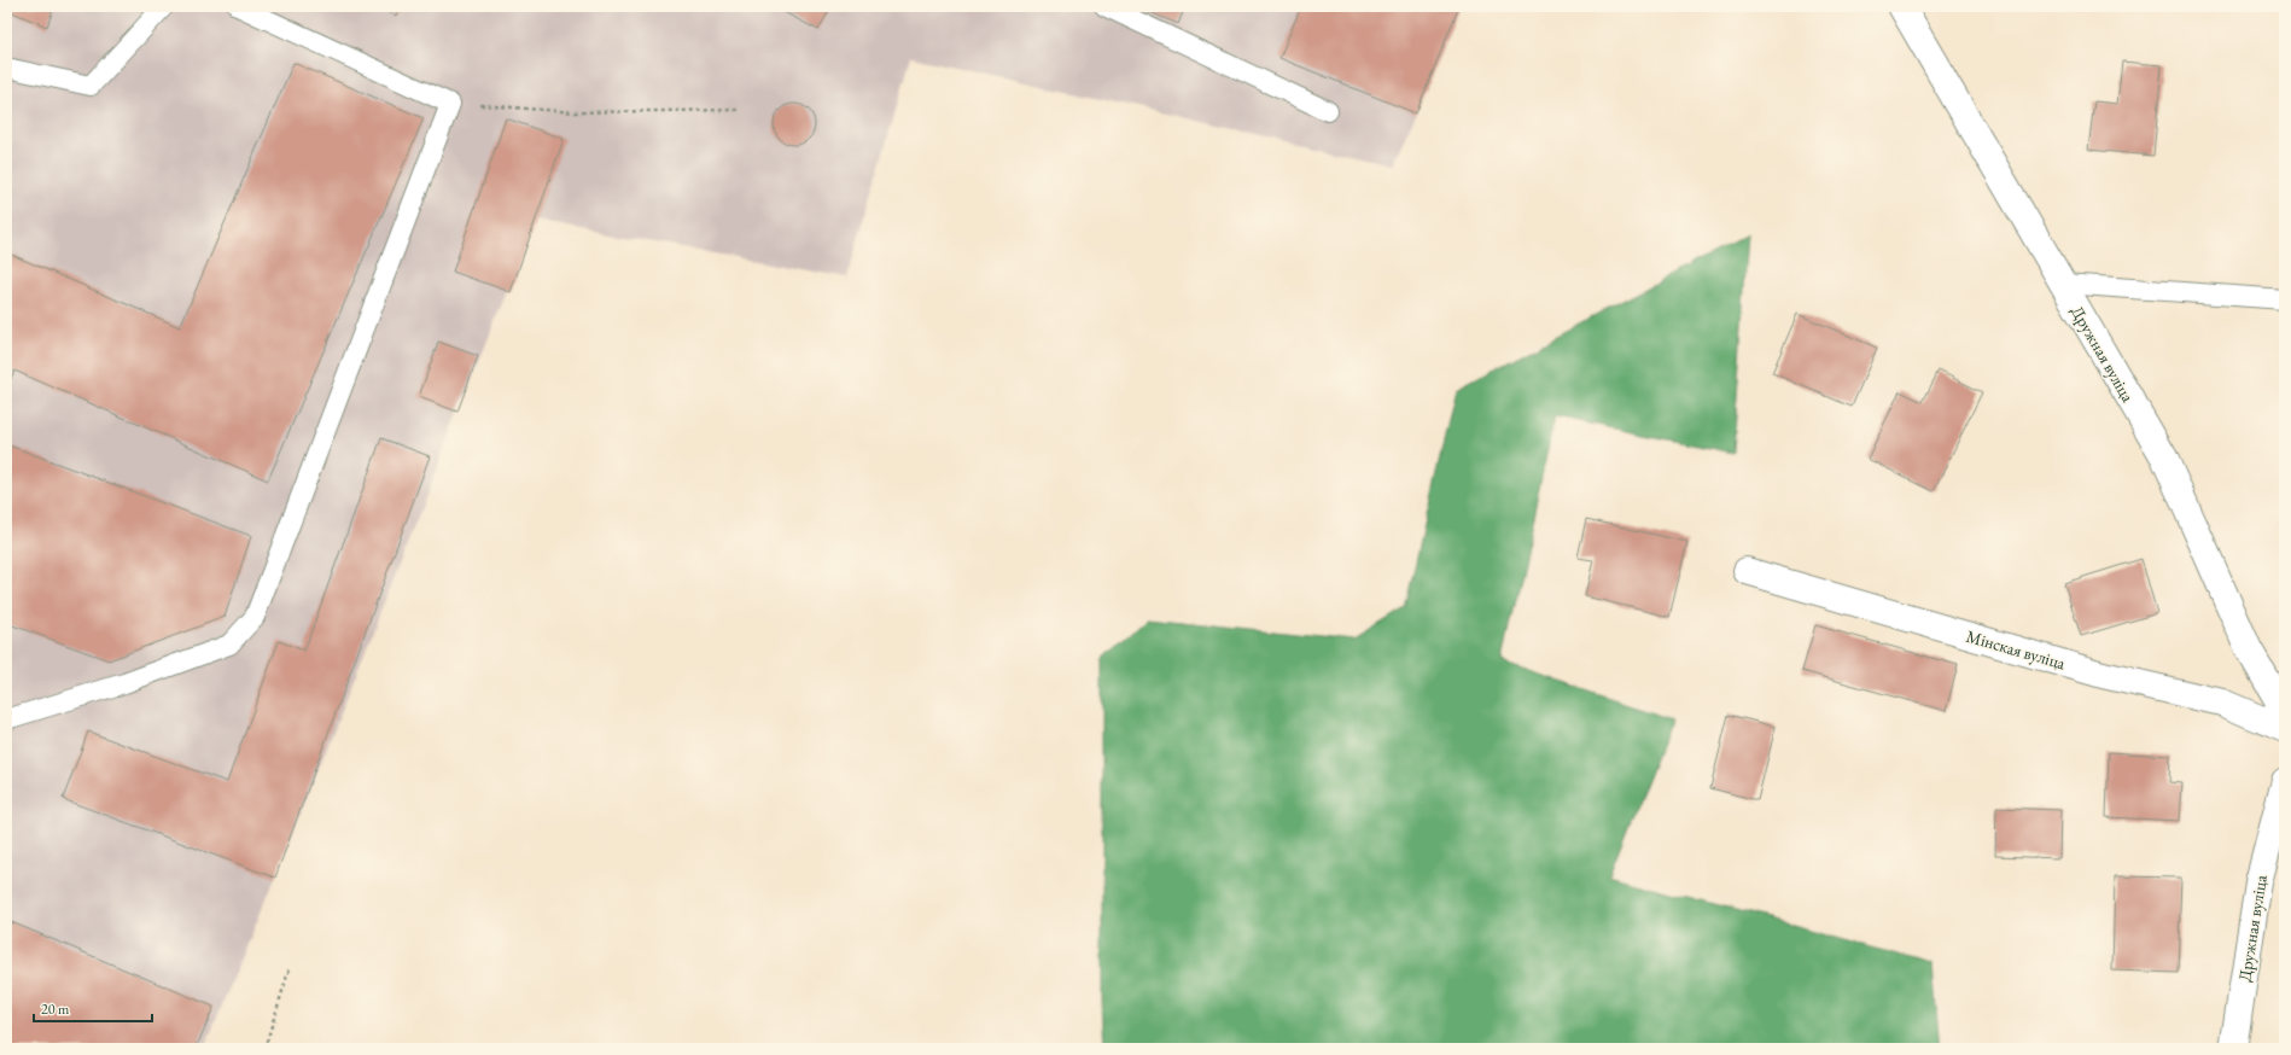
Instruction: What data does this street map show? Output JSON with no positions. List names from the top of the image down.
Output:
{
  "streets": {
    "street": ["Дружная вуліца", "Мінская вуліца"]
  },
  "scale_bar": "20 m"
}
